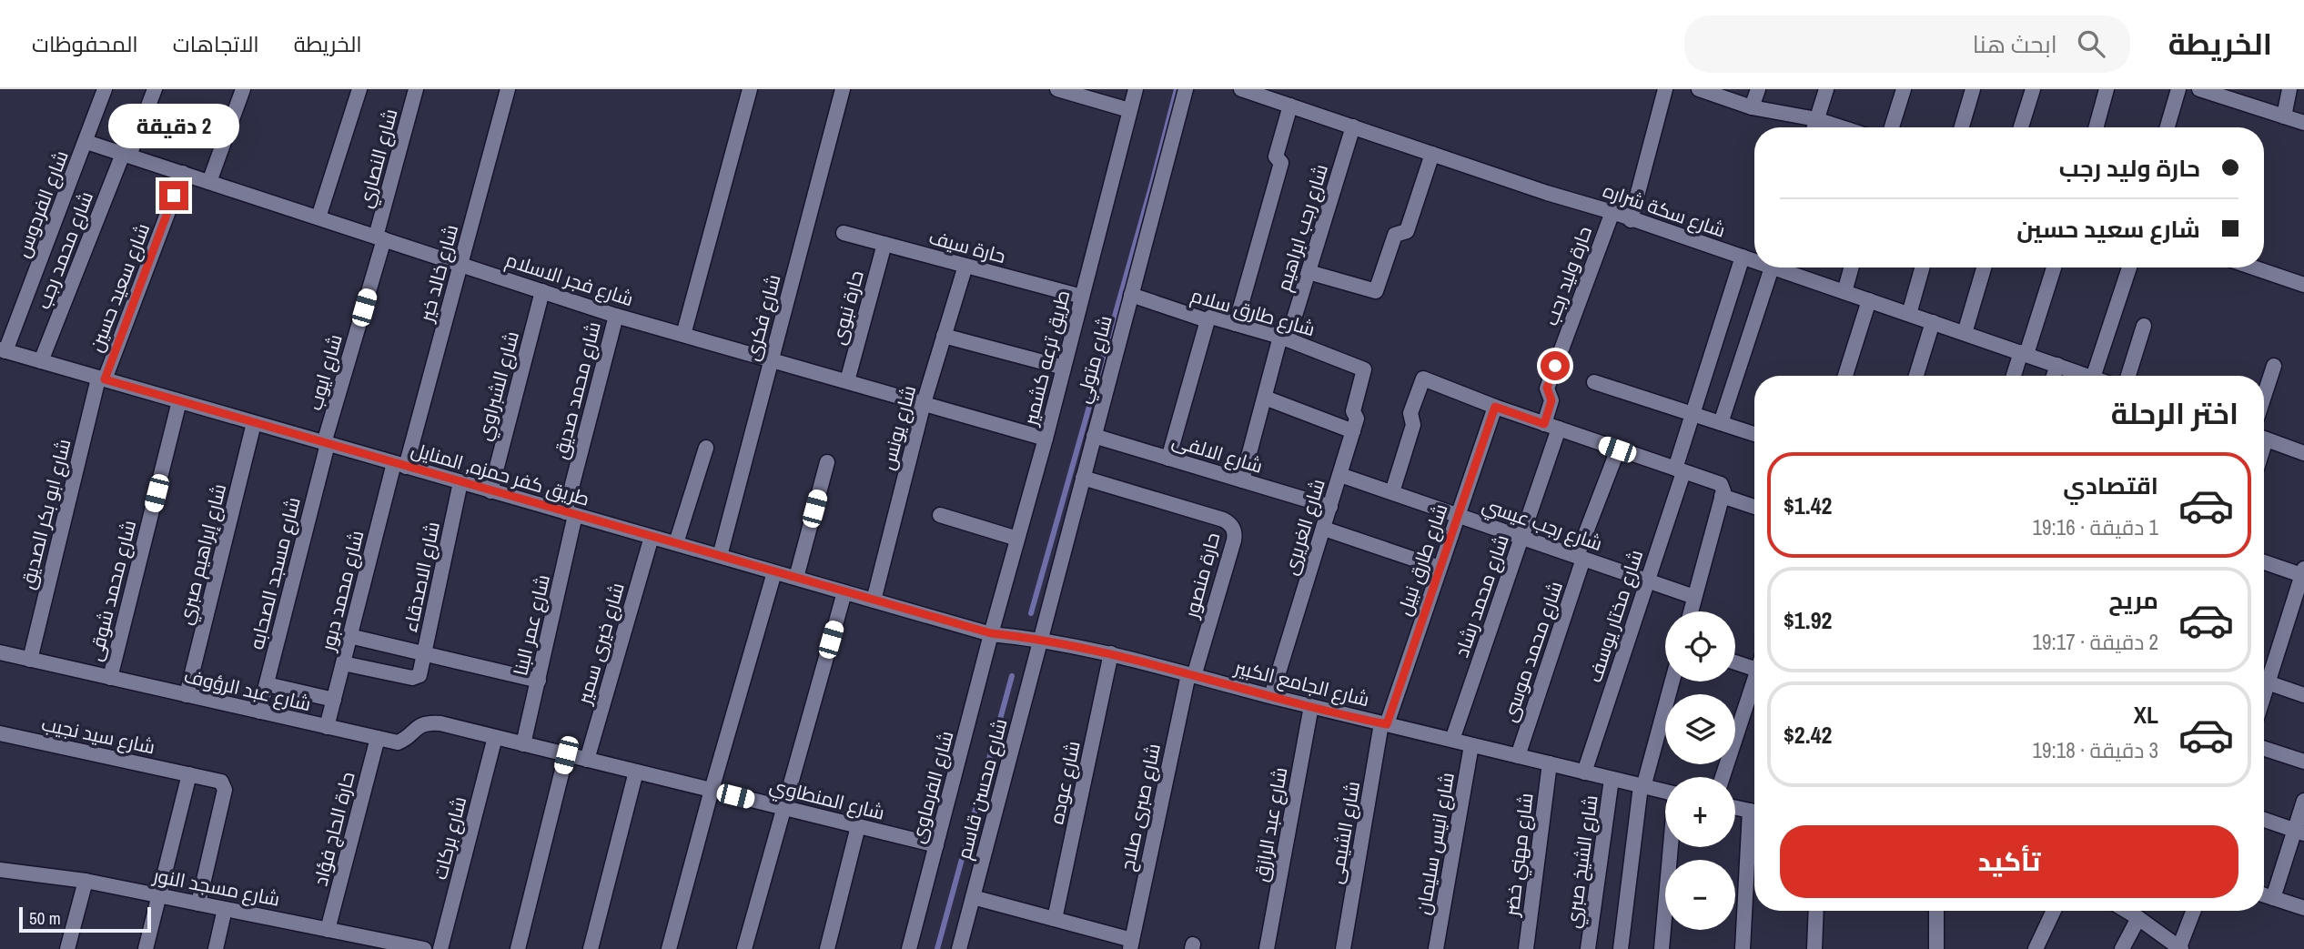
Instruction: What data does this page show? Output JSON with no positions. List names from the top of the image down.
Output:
{
  "streets": {
    "street": [
      "شارع النصاري",
      "شارع الفردوس",
      "شارع سكة شراره",
      "شارع رجب ابراهيم",
      "حارة سيف",
      "شارع محمد رجب",
      "شارع خالد خير",
      "حارة وليد رجب",
      "شارع فجر الاسلام",
      "شارع سعيد حسين",
      "حارة نبوى",
      "شارع طارق سلام",
      "شارع فكرى",
      "طريق ترعه كشمير",
      "شارع متولي",
      "شارع ايوب",
      "شارع الشبراوي",
      "شارع محمد صديق",
      "شارع يونس",
      "شارع الالفى",
      "طريق كفر حمزه, المنايل",
      "شارع ابو بكر الصديق",
      "شارع رجب عيسي",
      "شارع الغريرى",
      "شارع إبراهيم صبري",
      "شارع طارق نبيل",
      "شارع مسجد الصحابه",
      "حارة منصور",
      "شارع الاصدقاء",
      "شارع محمد شوقى",
      "شارع محمد دبور",
      "شارع محمد رشاد",
      "شارع مختار يوسف",
      "شارع عمر البنا",
      "شارع خيرى سمير",
      "شارع محمد موسى",
      "شارع الجامع الكبير",
      "شارع عبد الرؤوف",
      "شارع سيد نجيب",
      "شارع عوده",
      "شارع الفرماوى",
      "شارع محسن قاسم",
      "شارع المنطاوي",
      "شارع صبرى صلاح",
      "شارع عبد الرازق",
      "حارة الحاج فؤاد",
      "شارع الشيمى",
      "شارع بركات",
      "شارع انيس سليمان",
      "شارع مهني خضر",
      "شارع الشيخ صبري",
      "شارع مسجد النور"
    ]
  },
  "crossings": [
    ["شارع النصاري", "شارع فجر الاسلام"],
    ["شارع النصاري", "شارع ايوب"],
    ["شارع الفردوس", "شارع فجر الاسلام"],
    ["شارع الفردوس", "طريق كفر حمزه, المنايل"],
    ["شارع سكة شراره", "شارع رجب ابراهيم"],
    ["شارع سكة شراره", "حارة وليد رجب"],
    ["شارع سكة شراره", "شارع مختار يوسف"],
    ["شارع رجب ابراهيم", "شارع طارق سلام"],
    ["شارع رجب ابراهيم", "شارع الالفى"],
    ["حارة سيف", "حارة نبوى"],
    ["حارة سيف", "طريق ترعه كشمير"],
    ["حارة سيف", "شارع يونس"],
    ["شارع محمد رجب", "شارع فجر الاسلام"],
    ["شارع محمد رجب", "طريق كفر حمزه, المنايل"],
    ["شارع خالد خير", "شارع فجر الاسلام"],
    ["شارع خالد خير", "طريق كفر حمزه, المنايل"],
    ["شارع خالد خير", "شارع محمد دبور"],
    ["حارة وليد رجب", "شارع محمد رشاد"],
    ["شارع فجر الاسلام", "شارع سعيد حسين"],
    ["شارع فجر الاسلام", "حارة نبوى"],
    ["شارع فجر الاسلام", "شارع فكرى"],
    ["شارع فجر الاسلام", "طريق ترعه كشمير"],
    ["شارع فجر الاسلام", "شارع ايوب"],
    ["شارع فجر الاسلام", "شارع الشبراوي"],
    ["شارع فجر الاسلام", "شارع محمد صديق"],
    ["شارع فجر الاسلام", "شارع يونس"],
    ["شارع سعيد حسين", "طريق كفر حمزه, المنايل"],
    ["شارع سعيد حسين", "شارع ابو بكر الصديق"],
    ["شارع طارق سلام", "شارع متولي"],
    ["شارع طارق سلام", "شارع الغريرى"],
    ["شارع فكرى", "طريق كفر حمزه, المنايل"],
    ["طريق ترعه كشمير", "طريق كفر حمزه, المنايل"],
    ["طريق ترعه كشمير", "شارع الجامع الكبير"],
    ["طريق ترعه كشمير", "شارع الفرماوى"],
    ["شارع متولي", "شارع الالفى"],
    ["شارع متولي", "حارة منصور"],
    ["شارع متولي", "شارع الجامع الكبير"],
    ["شارع متولي", "شارع محسن قاسم"],
    ["شارع ايوب", "طريق كفر حمزه, المنايل"],
    ["شارع ايوب", "شارع مسجد الصحابه"],
    ["شارع الشبراوي", "طريق كفر حمزه, المنايل"],
    ["شارع محمد صديق", "طريق كفر حمزه, المنايل"],
    ["شارع محمد صديق", "شارع عمر البنا"],
    ["شارع يونس", "طريق كفر حمزه, المنايل"],
    ["شارع الالفى", "شارع الغريرى"],
    ["طريق كفر حمزه, المنايل", "شارع ابو بكر الصديق"],
    ["طريق كفر حمزه, المنايل", "شارع إبراهيم صبري"],
    ["طريق كفر حمزه, المنايل", "شارع مسجد الصحابه"],
    ["طريق كفر حمزه, المنايل", "شارع الاصدقاء"],
    ["طريق كفر حمزه, المنايل", "شارع محمد شوقى"],
    ["طريق كفر حمزه, المنايل", "شارع محمد دبور"],
    ["طريق كفر حمزه, المنايل", "شارع عمر البنا"],
    ["طريق كفر حمزه, المنايل", "شارع خيرى سمير"],
    ["طريق كفر حمزه, المنايل", "شارع الجامع الكبير"],
    ["طريق كفر حمزه, المنايل", "شارع الفرماوى"],
    ["شارع ابو بكر الصديق", "شارع عبد الرؤوف"],
    ["شارع رجب عيسي", "شارع الغريرى"],
    ["شارع رجب عيسي", "شارع طارق نبيل"],
    ["شارع رجب عيسي", "شارع محمد رشاد"],
    ["شارع رجب عيسي", "شارع مختار يوسف"],
    ["شارع رجب عيسي", "شارع محمد موسى"],
    ["شارع الغريرى", "شارع الجامع الكبير"],
    ["شارع إبراهيم صبري", "شارع عبد الرؤوف"],
    ["شارع طارق نبيل", "شارع الجامع الكبير"],
    ["شارع طارق نبيل", "شارع الشيمى"],
    ["شارع مسجد الصحابه", "شارع عبد الرؤوف"],
    ["حارة منصور", "شارع الجامع الكبير"],
    ["حارة منصور", "شارع صبرى صلاح"],
    ["شارع الاصدقاء", "شارع محمد دبور"],
    ["شارع محمد شوقى", "شارع عبد الرؤوف"],
    ["شارع محمد دبور", "شارع عبد الرؤوف"],
    ["شارع محمد رشاد", "شارع الجامع الكبير"],
    ["شارع مختار يوسف", "شارع الجامع الكبير"],
    ["شارع عمر البنا", "شارع المنطاوي"],
    ["شارع خيرى سمير", "شارع المنطاوي"],
    ["شارع محمد موسى", "شارع الجامع الكبير"],
    ["شارع الجامع الكبير", "شارع عوده"],
    ["شارع الجامع الكبير", "شارع الفرماوى"],
    ["شارع الجامع الكبير", "شارع محسن قاسم"],
    ["شارع الجامع الكبير", "شارع صبرى صلاح"],
    ["شارع الجامع الكبير", "شارع عبد الرازق"],
    ["شارع الجامع الكبير", "شارع الشيمى"],
    ["شارع الجامع الكبير", "شارع انيس سليمان"],
    ["شارع الجامع الكبير", "شارع مهني خضر"],
    ["شارع الجامع الكبير", "شارع الشيخ صبري"],
    ["شارع عبد الرؤوف", "شارع المنطاوي"],
    ["شارع عبد الرؤوف", "حارة الحاج فؤاد"],
    ["شارع عبد الرؤوف", "شارع بركات"],
    ["شارع سيد نجيب", "شارع مسجد النور"],
    ["شارع الفرماوى", "شارع المنطاوي"],
    ["شارع المنطاوي", "شارع بركات"],
    ["حارة الحاج فؤاد", "شارع مسجد النور"]
  ],
  "scale_bar": "50 m",
  "page": {
    "header": "الخريطة",
    "search": "ابحث هنا",
    "nav": ["الخريطة", "الاتجاهات", "المحفوظات"],
    "bubble": "2 دقيقة",
    "banner": ["حارة وليد رجب", "شارع سعيد حسين"],
    "heading": "اختر الرحلة",
    "list": [
      {
        "name": "اقتصادي",
        "note": "1 دقيقة · 19:16",
        "value": "$1.42"
      },
      {
        "name": "مريح",
        "note": "2 دقيقة · 19:17",
        "value": "$1.92"
      },
      {
        "name": "XL",
        "note": "3 دقيقة · 19:18",
        "value": "$2.42"
      }
    ],
    "map_buttons": ["+", "−"],
    "buttons": "تأكيد",
    "scale": "50 m"
  }
}
